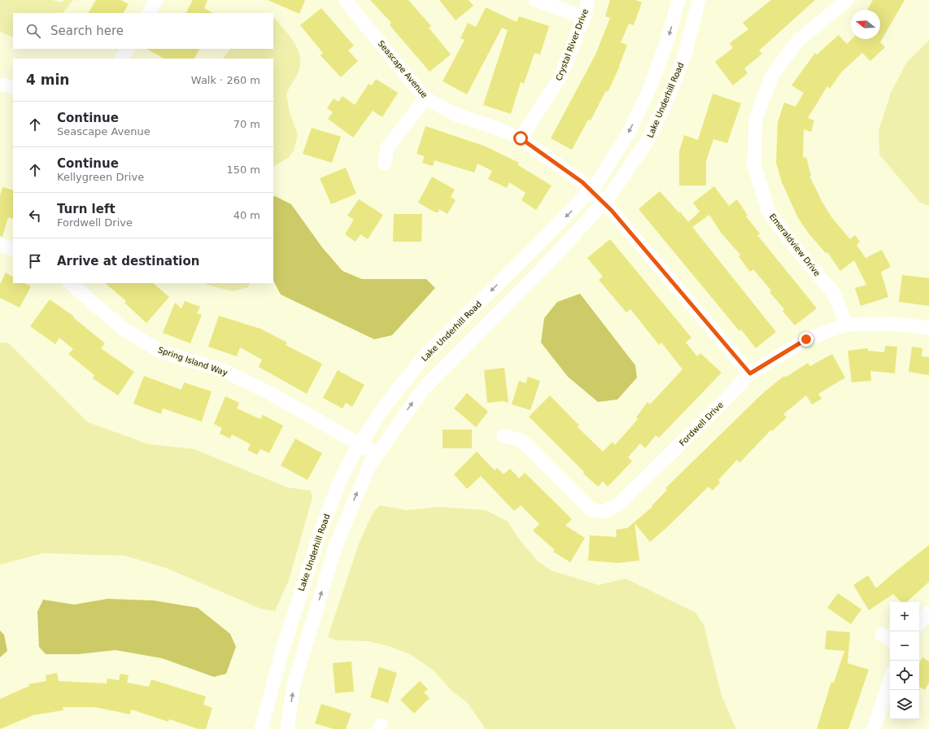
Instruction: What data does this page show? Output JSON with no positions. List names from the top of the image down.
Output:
{
  "streets": {
    "street": [
      "Crystal River Drive",
      "Seascape Avenue",
      "Lake Underhill Road",
      "Emeraldview Drive",
      "Spring Island Way",
      "Fordwell Drive"
    ]
  },
  "crossings": [
    ["Crystal River Drive", "Seascape Avenue"],
    ["Seascape Avenue", "Lake Underhill Road"],
    ["Seascape Avenue", "Fordwell Drive"],
    ["Lake Underhill Road", "Spring Island Way"],
    ["Emeraldview Drive", "Fordwell Drive"]
  ],
  "north": "left",
  "page": {
    "search": "Search here",
    "heading": ["4 min", "Walk · 260 m"],
    "list": [
      ["Continue", "Seascape Avenue", "70 m"],
      ["Continue", "Kellygreen Drive", "150 m"],
      ["Turn left", "Fordwell Drive", "40 m"],
      "Arrive at destination"
    ],
    "map_buttons": ["+", "−"]
  }
}
